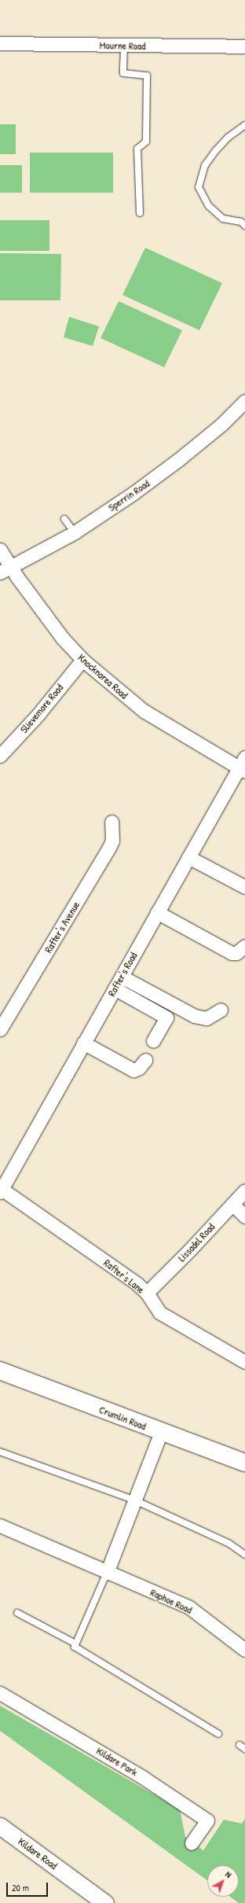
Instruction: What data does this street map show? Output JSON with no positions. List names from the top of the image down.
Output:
{
  "streets": {
    "main road": ["Crumlin Road"],
    "street": [
      "Mourne Road",
      "Sperrin Road",
      "Knocknarea Road",
      "Slievemore Road",
      "Rafter's Avenue",
      "Rafter's Road",
      "Lissadel Road",
      "Rafter's Lane",
      "Raphoe Road",
      "Kildare Park",
      "Kildare Road"
    ]
  },
  "crossings": [
    ["Sperrin Road", "Knocknarea Road"],
    ["Knocknarea Road", "Slievemore Road"],
    ["Knocknarea Road", "Rafter's Road"],
    ["Rafter's Road", "Rafter's Lane"],
    ["Lissadel Road", "Rafter's Lane"]
  ],
  "scale_bar": "20 m",
  "north": "top right"
}
